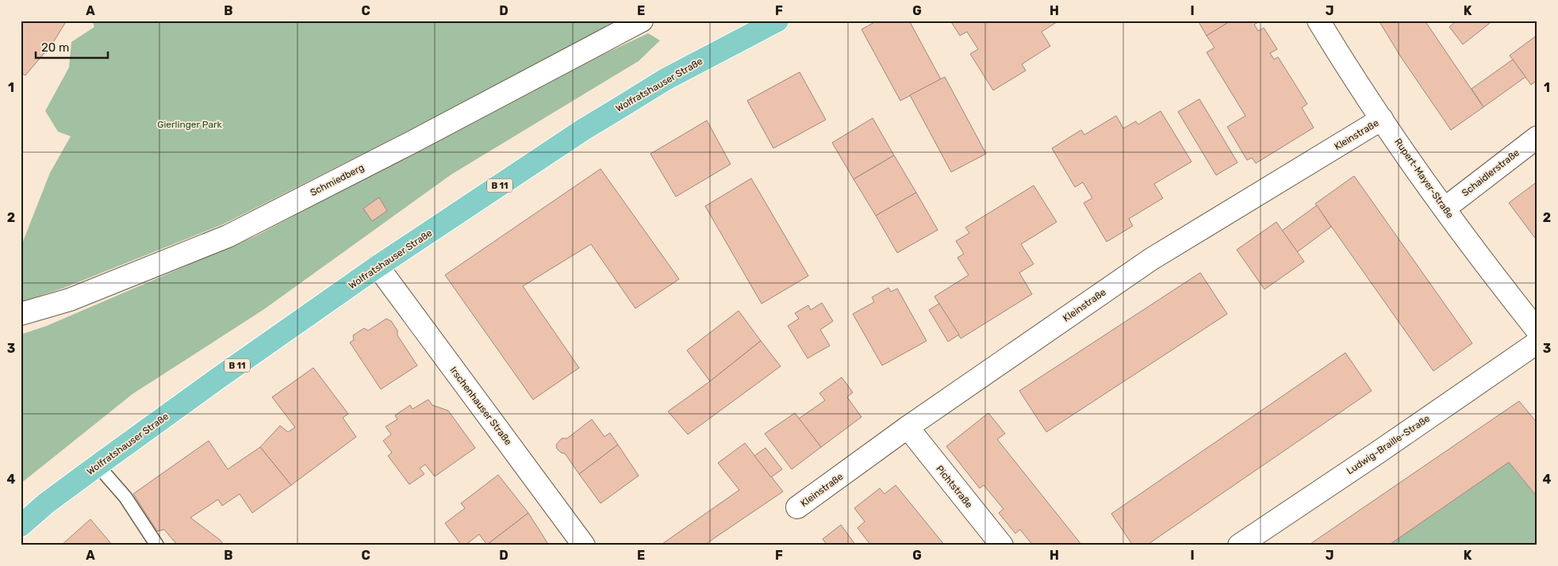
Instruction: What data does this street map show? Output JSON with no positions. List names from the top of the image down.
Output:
{
  "streets": {
    "main road": ["Wolfratshauser Straße", "B 11"],
    "street": [
      "Kleinstraße",
      "Schaidlerstraße",
      "Rupert-Mayer-Straße",
      "Schmiedberg",
      "Irschenhauser Straße",
      "Ludwig-Braille-Straße",
      "Pichtstraße"
    ]
  },
  "crossings": [
    ["Wolfratshauser Straße", "Irschenhauser Straße"],
    ["Kleinstraße", "Rupert-Mayer-Straße"],
    ["Kleinstraße", "Pichtstraße"],
    ["Schaidlerstraße", "Rupert-Mayer-Straße"]
  ],
  "parks": ["Gierlinger Park"],
  "scale_bar": "20 m",
  "grid": {
    "columns": [
      "A",
      "B",
      "C",
      "D",
      "E",
      "F",
      "G",
      "H",
      "I",
      "J",
      "K"
    ],
    "rows": [
      "1",
      "2",
      "3",
      "4"
    ]
  }
}
